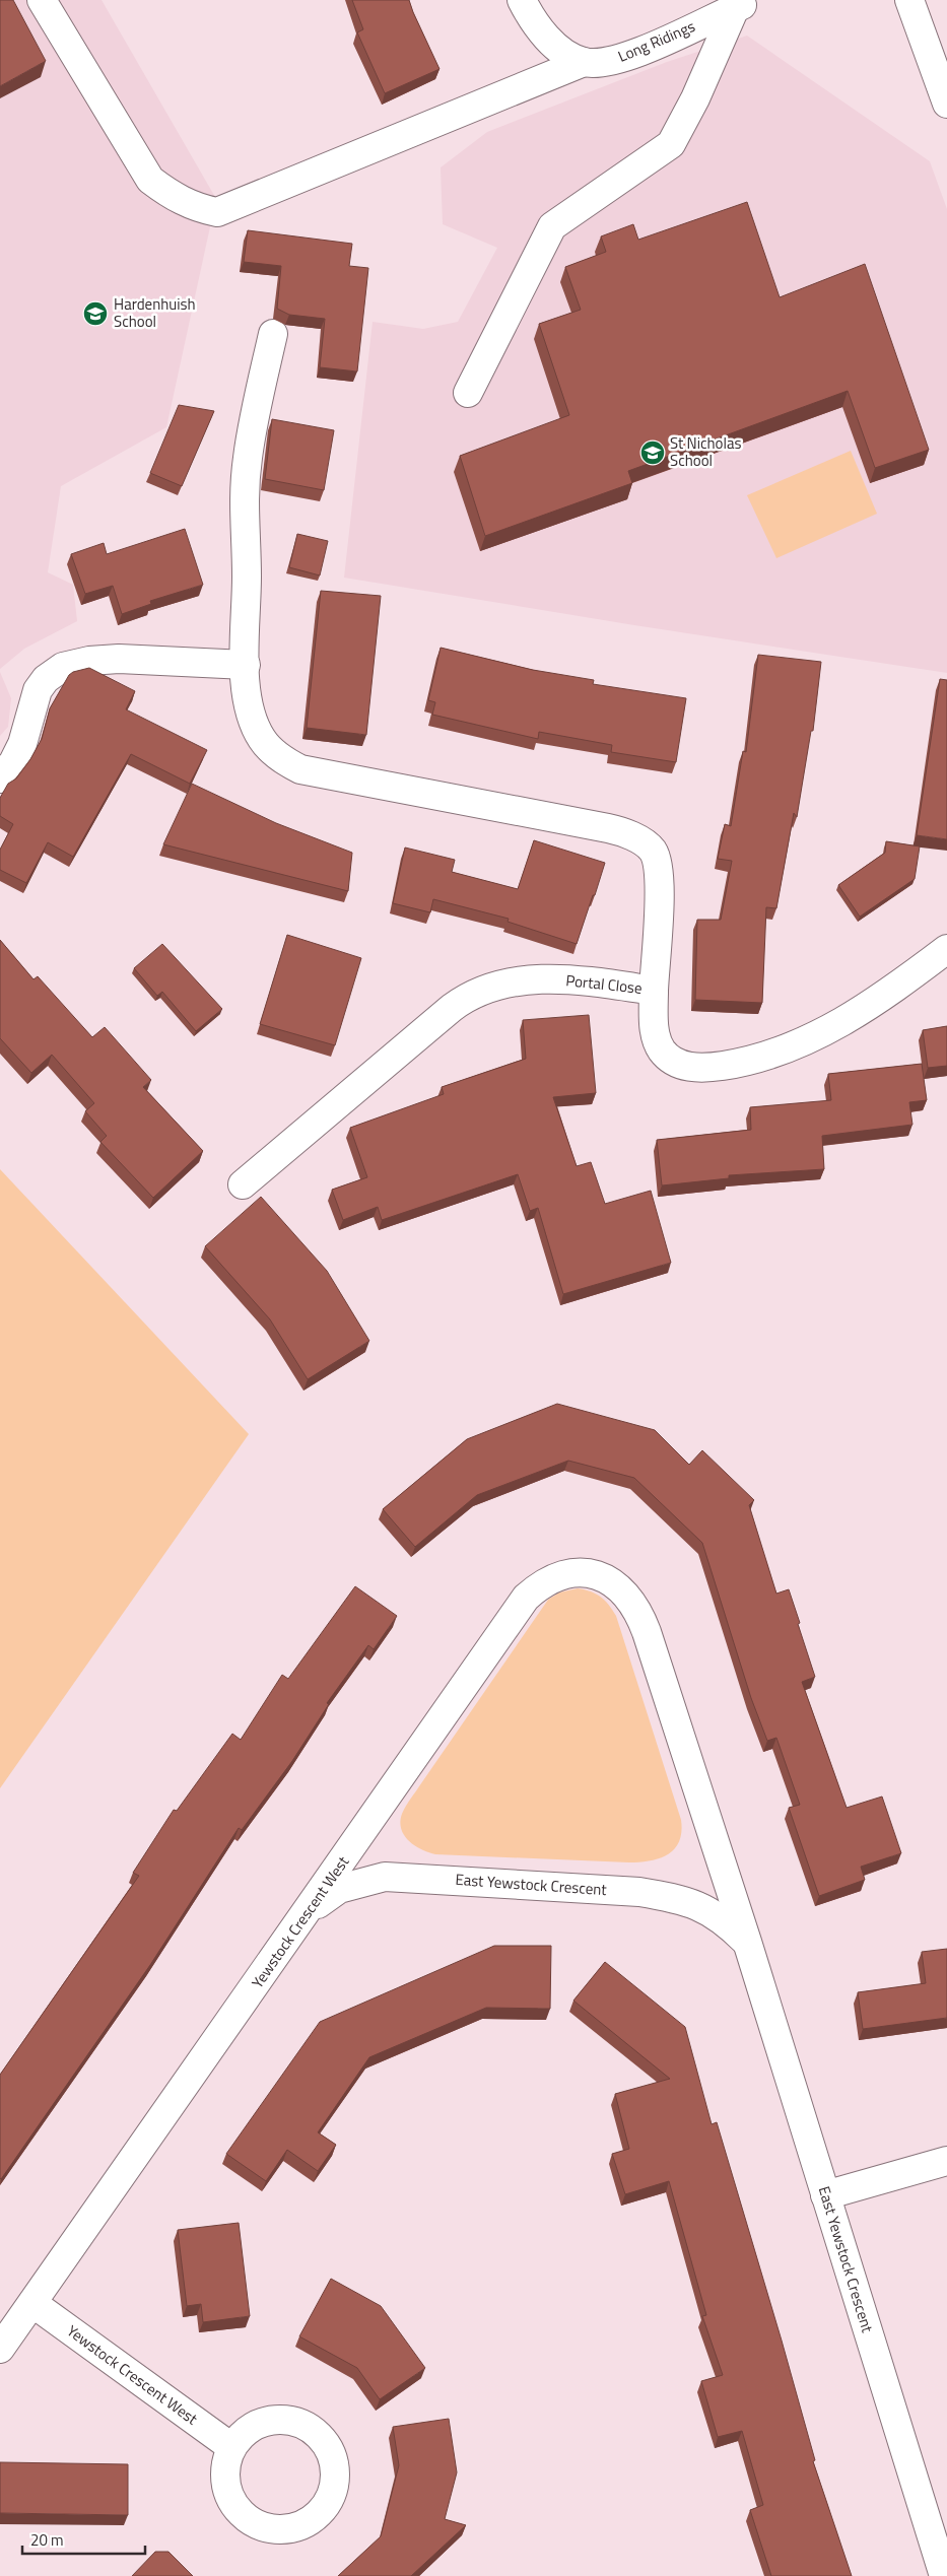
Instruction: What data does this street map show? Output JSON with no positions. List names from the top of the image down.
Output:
{
  "streets": {
    "street": [
      "Long Ridings",
      "Portal Close",
      "East Yewstock Crescent",
      "Yewstock Crescent West"
    ]
  },
  "crossings": [
    ["East Yewstock Crescent", "Yewstock Crescent West"]
  ],
  "places": {
    "school or university": ["Hardenhuish School", "St Nicholas School"]
  },
  "scale_bar": "20 m"
}
